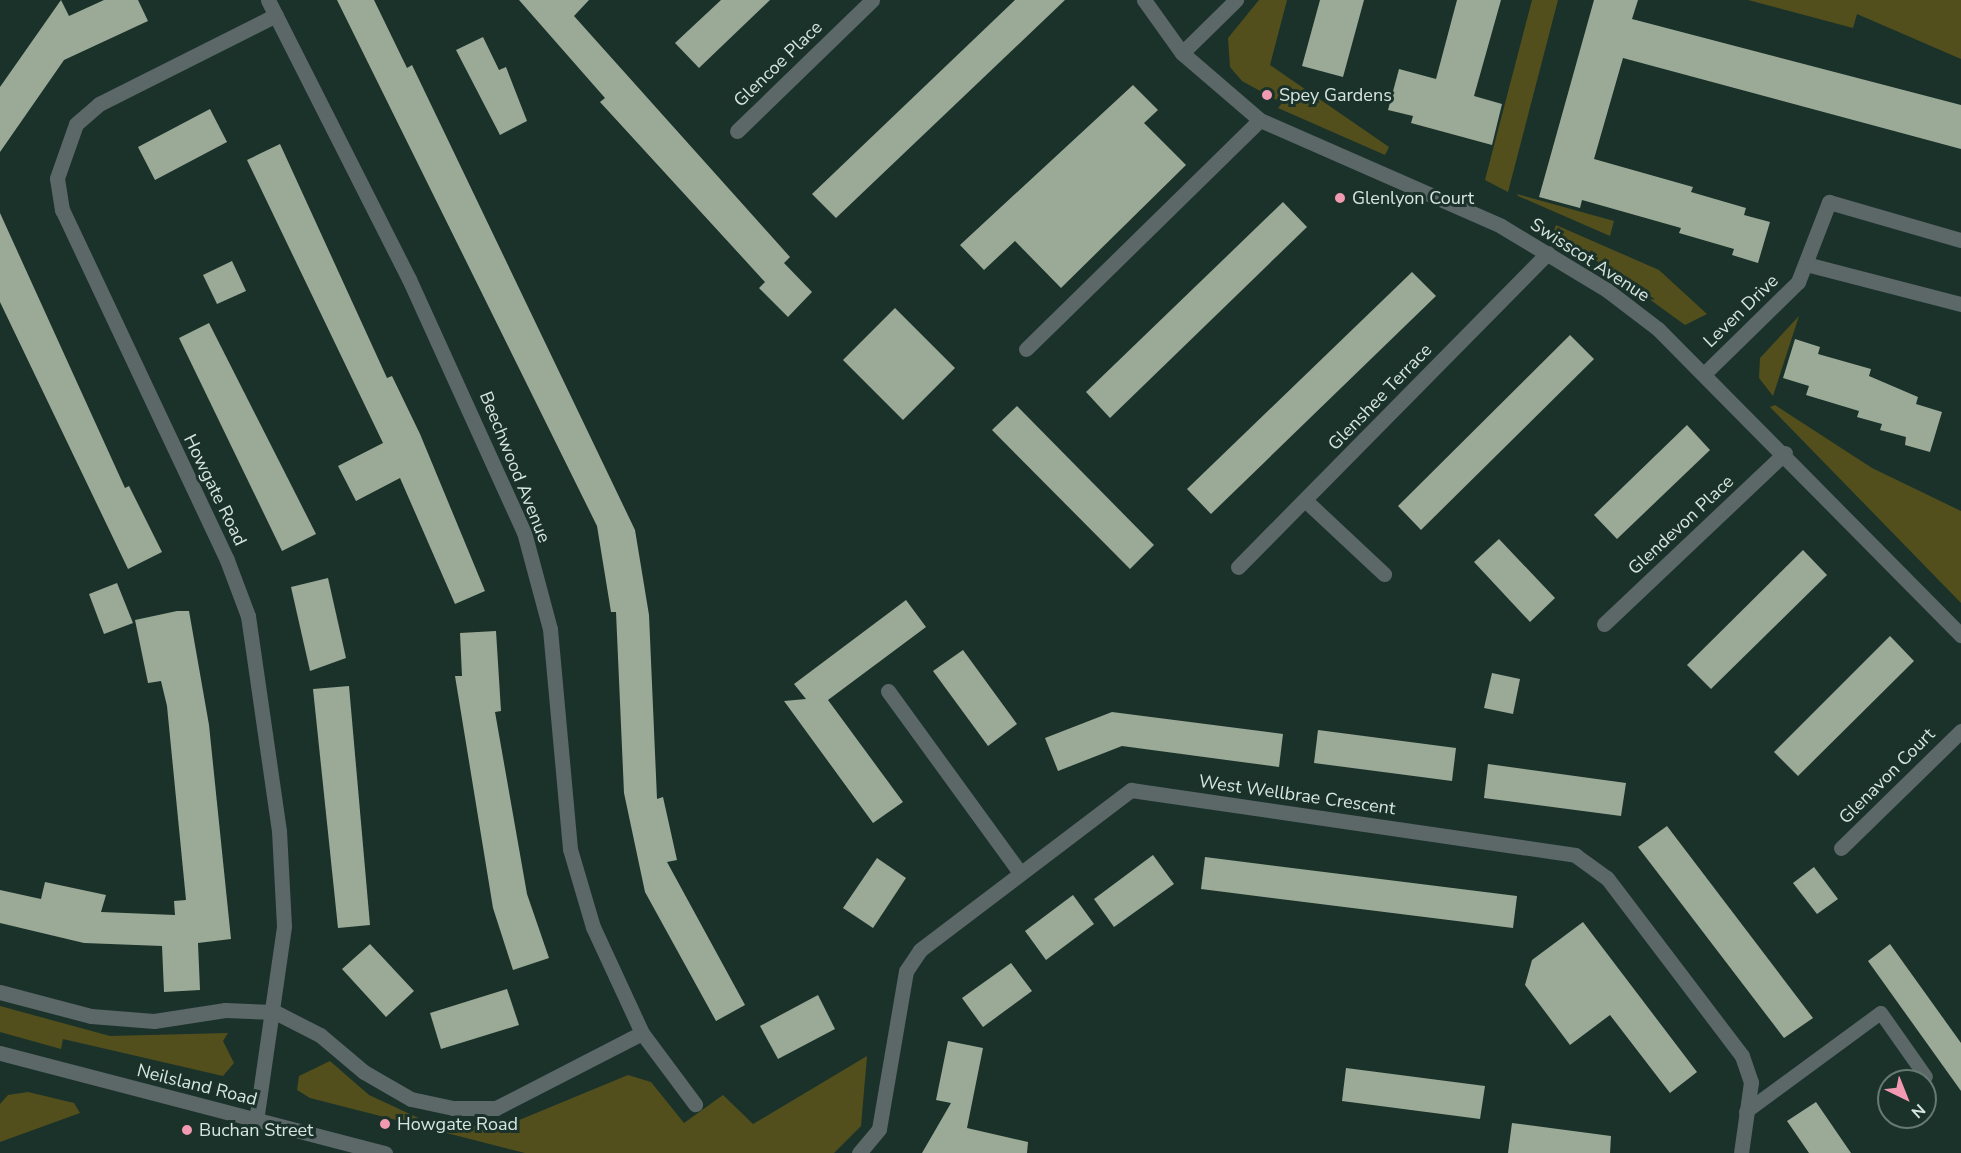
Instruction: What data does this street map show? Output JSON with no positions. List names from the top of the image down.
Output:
{
  "streets": {
    "street": [
      "Glencoe Place",
      "Swisscot Avenue",
      "Leven Drive",
      "Glenshee Terrace",
      "Beechwood Avenue",
      "Howgate Road",
      "Glendevon Place",
      "Glenavon Court",
      "West Wellbrae Crescent",
      "Neilsland Road"
    ]
  },
  "crossings": [
    ["Swisscot Avenue", "Leven Drive"],
    ["Swisscot Avenue", "Glenshee Terrace"],
    ["Swisscot Avenue", "Glendevon Place"],
    ["Beechwood Avenue", "Howgate Road"],
    ["Howgate Road", "Neilsland Road"]
  ],
  "places": [
    "Spey Gardens",
    "Glenlyon Court",
    "Howgate Road",
    "Buchan Street"
  ],
  "north": "bottom right"
}
